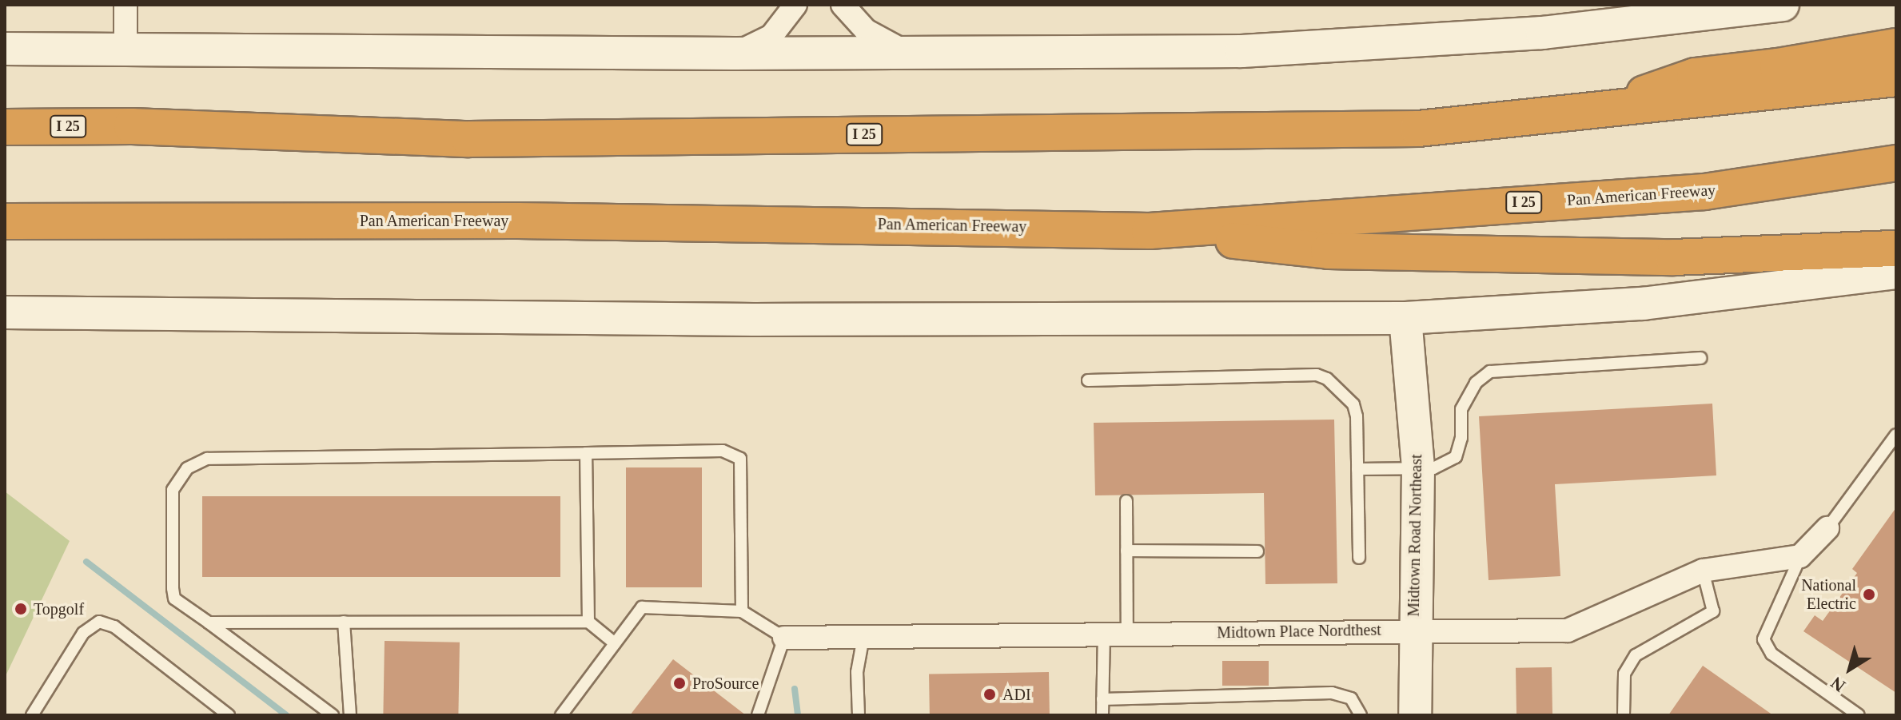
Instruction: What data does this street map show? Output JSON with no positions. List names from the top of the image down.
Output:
{
  "streets": {
    "highway": ["I 25", "Pan American Freeway"],
    "main road": ["Midtown Road Northeast"],
    "street": ["Midtown Place Nordthest"]
  },
  "crossings": [
    ["Midtown Road Northeast", "Midtown Place Nordthest"]
  ],
  "places": [
    "National Electric",
    "Topgolf",
    "ProSource",
    "ADI"
  ],
  "north": "bottom left"
}
